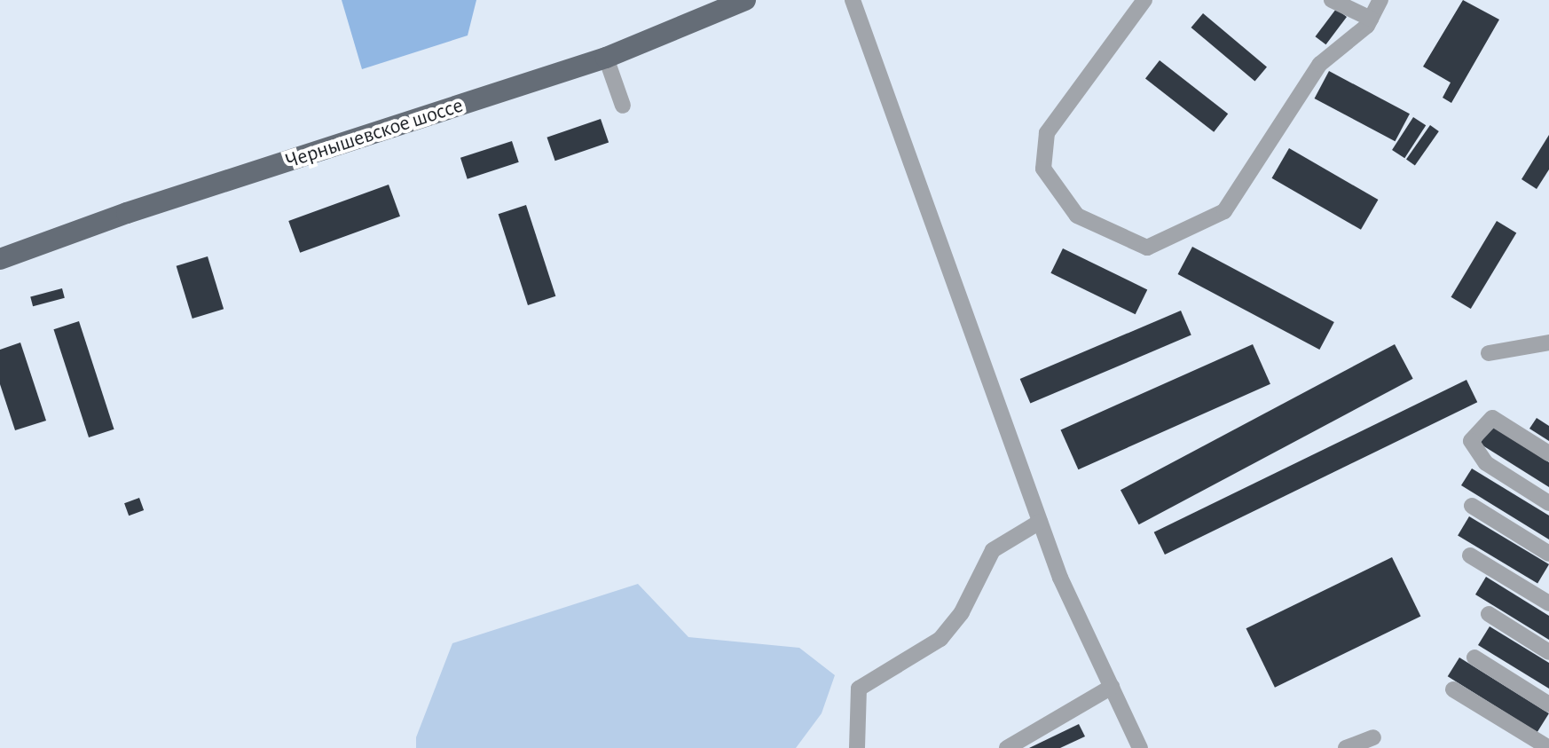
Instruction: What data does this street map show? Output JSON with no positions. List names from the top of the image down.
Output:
{
  "streets": {
    "main road": ["Чернышевское шоссе"]
  }
}
